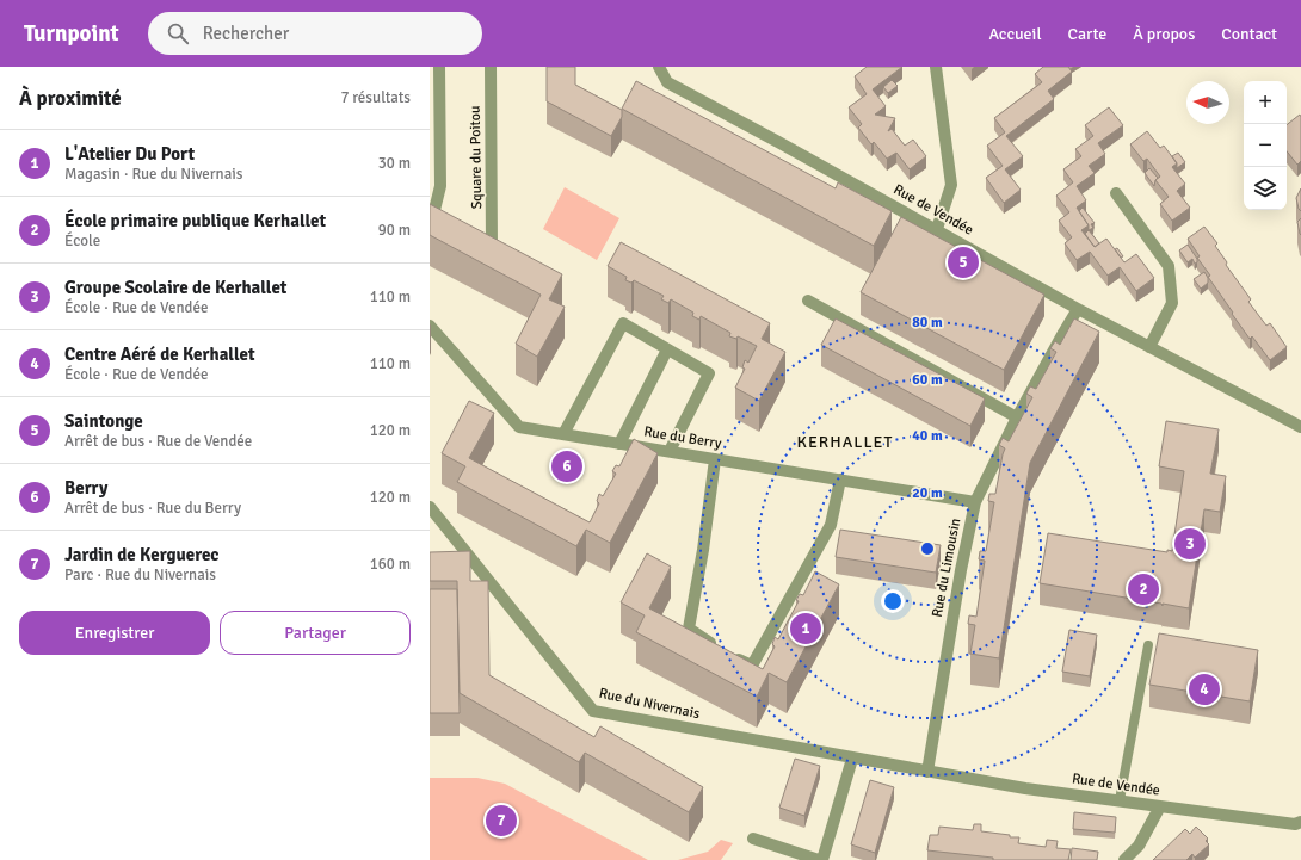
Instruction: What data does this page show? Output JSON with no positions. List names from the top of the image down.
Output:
{
  "streets": {
    "street": [
      "Square du Poitou",
      "Rue de Vendée",
      "Rue du Berry",
      "Rue du Limousin",
      "Rue du Nivernais"
    ]
  },
  "crossings": [
    ["Rue de Vendée", "Rue du Limousin"],
    ["Rue de Vendée", "Rue du Nivernais"],
    ["Rue du Berry", "Rue du Limousin"],
    ["Rue du Limousin", "Rue du Nivernais"]
  ],
  "districts": ["KERHALLET"],
  "north": "left",
  "page": {
    "header": "Turnpoint",
    "search": "Rechercher",
    "nav": [
      "Accueil",
      "Carte",
      "À propos",
      "Contact"
    ],
    "heading": ["À proximité", "7 résultats"],
    "map_buttons": ["+", "−"],
    "list": [
      {
        "mark": "1",
        "name": "L'Atelier Du Port",
        "note": "Magasin · Rue du Nivernais",
        "value": "30 m"
      },
      {
        "mark": "2",
        "name": "École primaire publique Kerhallet",
        "note": "École",
        "value": "90 m"
      },
      {
        "mark": "3",
        "name": "Groupe Scolaire de Kerhallet",
        "note": "École · Rue de Vendée",
        "value": "110 m"
      },
      {
        "mark": "4",
        "name": "Centre Aéré de Kerhallet",
        "note": "École · Rue de Vendée",
        "value": "110 m"
      },
      {
        "mark": "5",
        "name": "Saintonge",
        "note": "Arrêt de bus · Rue de Vendée",
        "value": "120 m"
      },
      {
        "mark": "6",
        "name": "Berry",
        "note": "Arrêt de bus · Rue du Berry",
        "value": "120 m"
      },
      {
        "mark": "7",
        "name": "Jardin de Kerguerec",
        "note": "Parc · Rue du Nivernais",
        "value": "160 m"
      }
    ],
    "pins": [
      "5",
      "6",
      "3",
      "2",
      "1",
      "4",
      "7"
    ],
    "buttons": ["Enregistrer", "Partager"]
  },
  "rings": [
    "80 m",
    "60 m",
    "40 m",
    "20 m"
  ]
}
